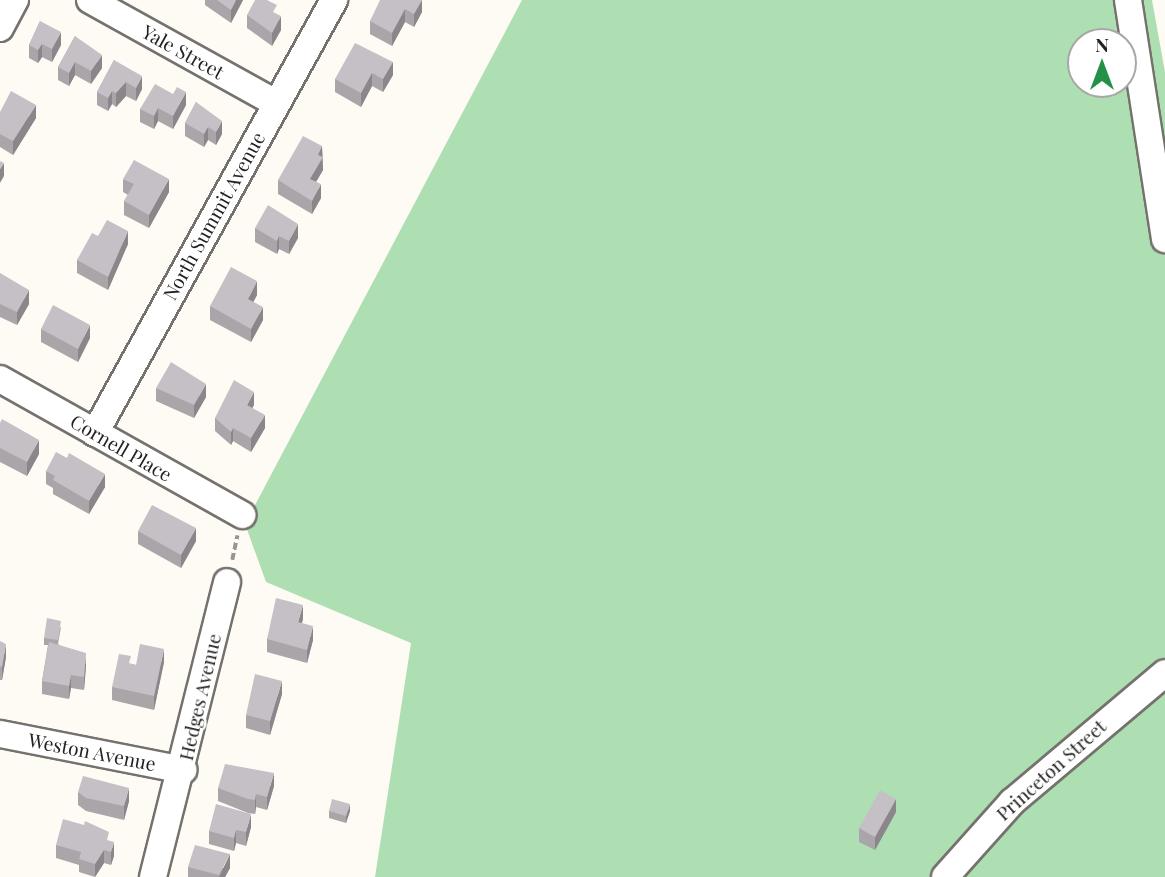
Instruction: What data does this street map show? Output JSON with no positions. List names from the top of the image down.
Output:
{
  "streets": {
    "street": [
      "Yale Street",
      "North Summit Avenue",
      "Cornell Place",
      "Hedges Avenue",
      "Weston Avenue",
      "Princeton Street"
    ]
  },
  "crossings": [
    ["Yale Street", "North Summit Avenue"],
    ["North Summit Avenue", "Cornell Place"],
    ["Hedges Avenue", "Weston Avenue"]
  ],
  "north": "top"
}
